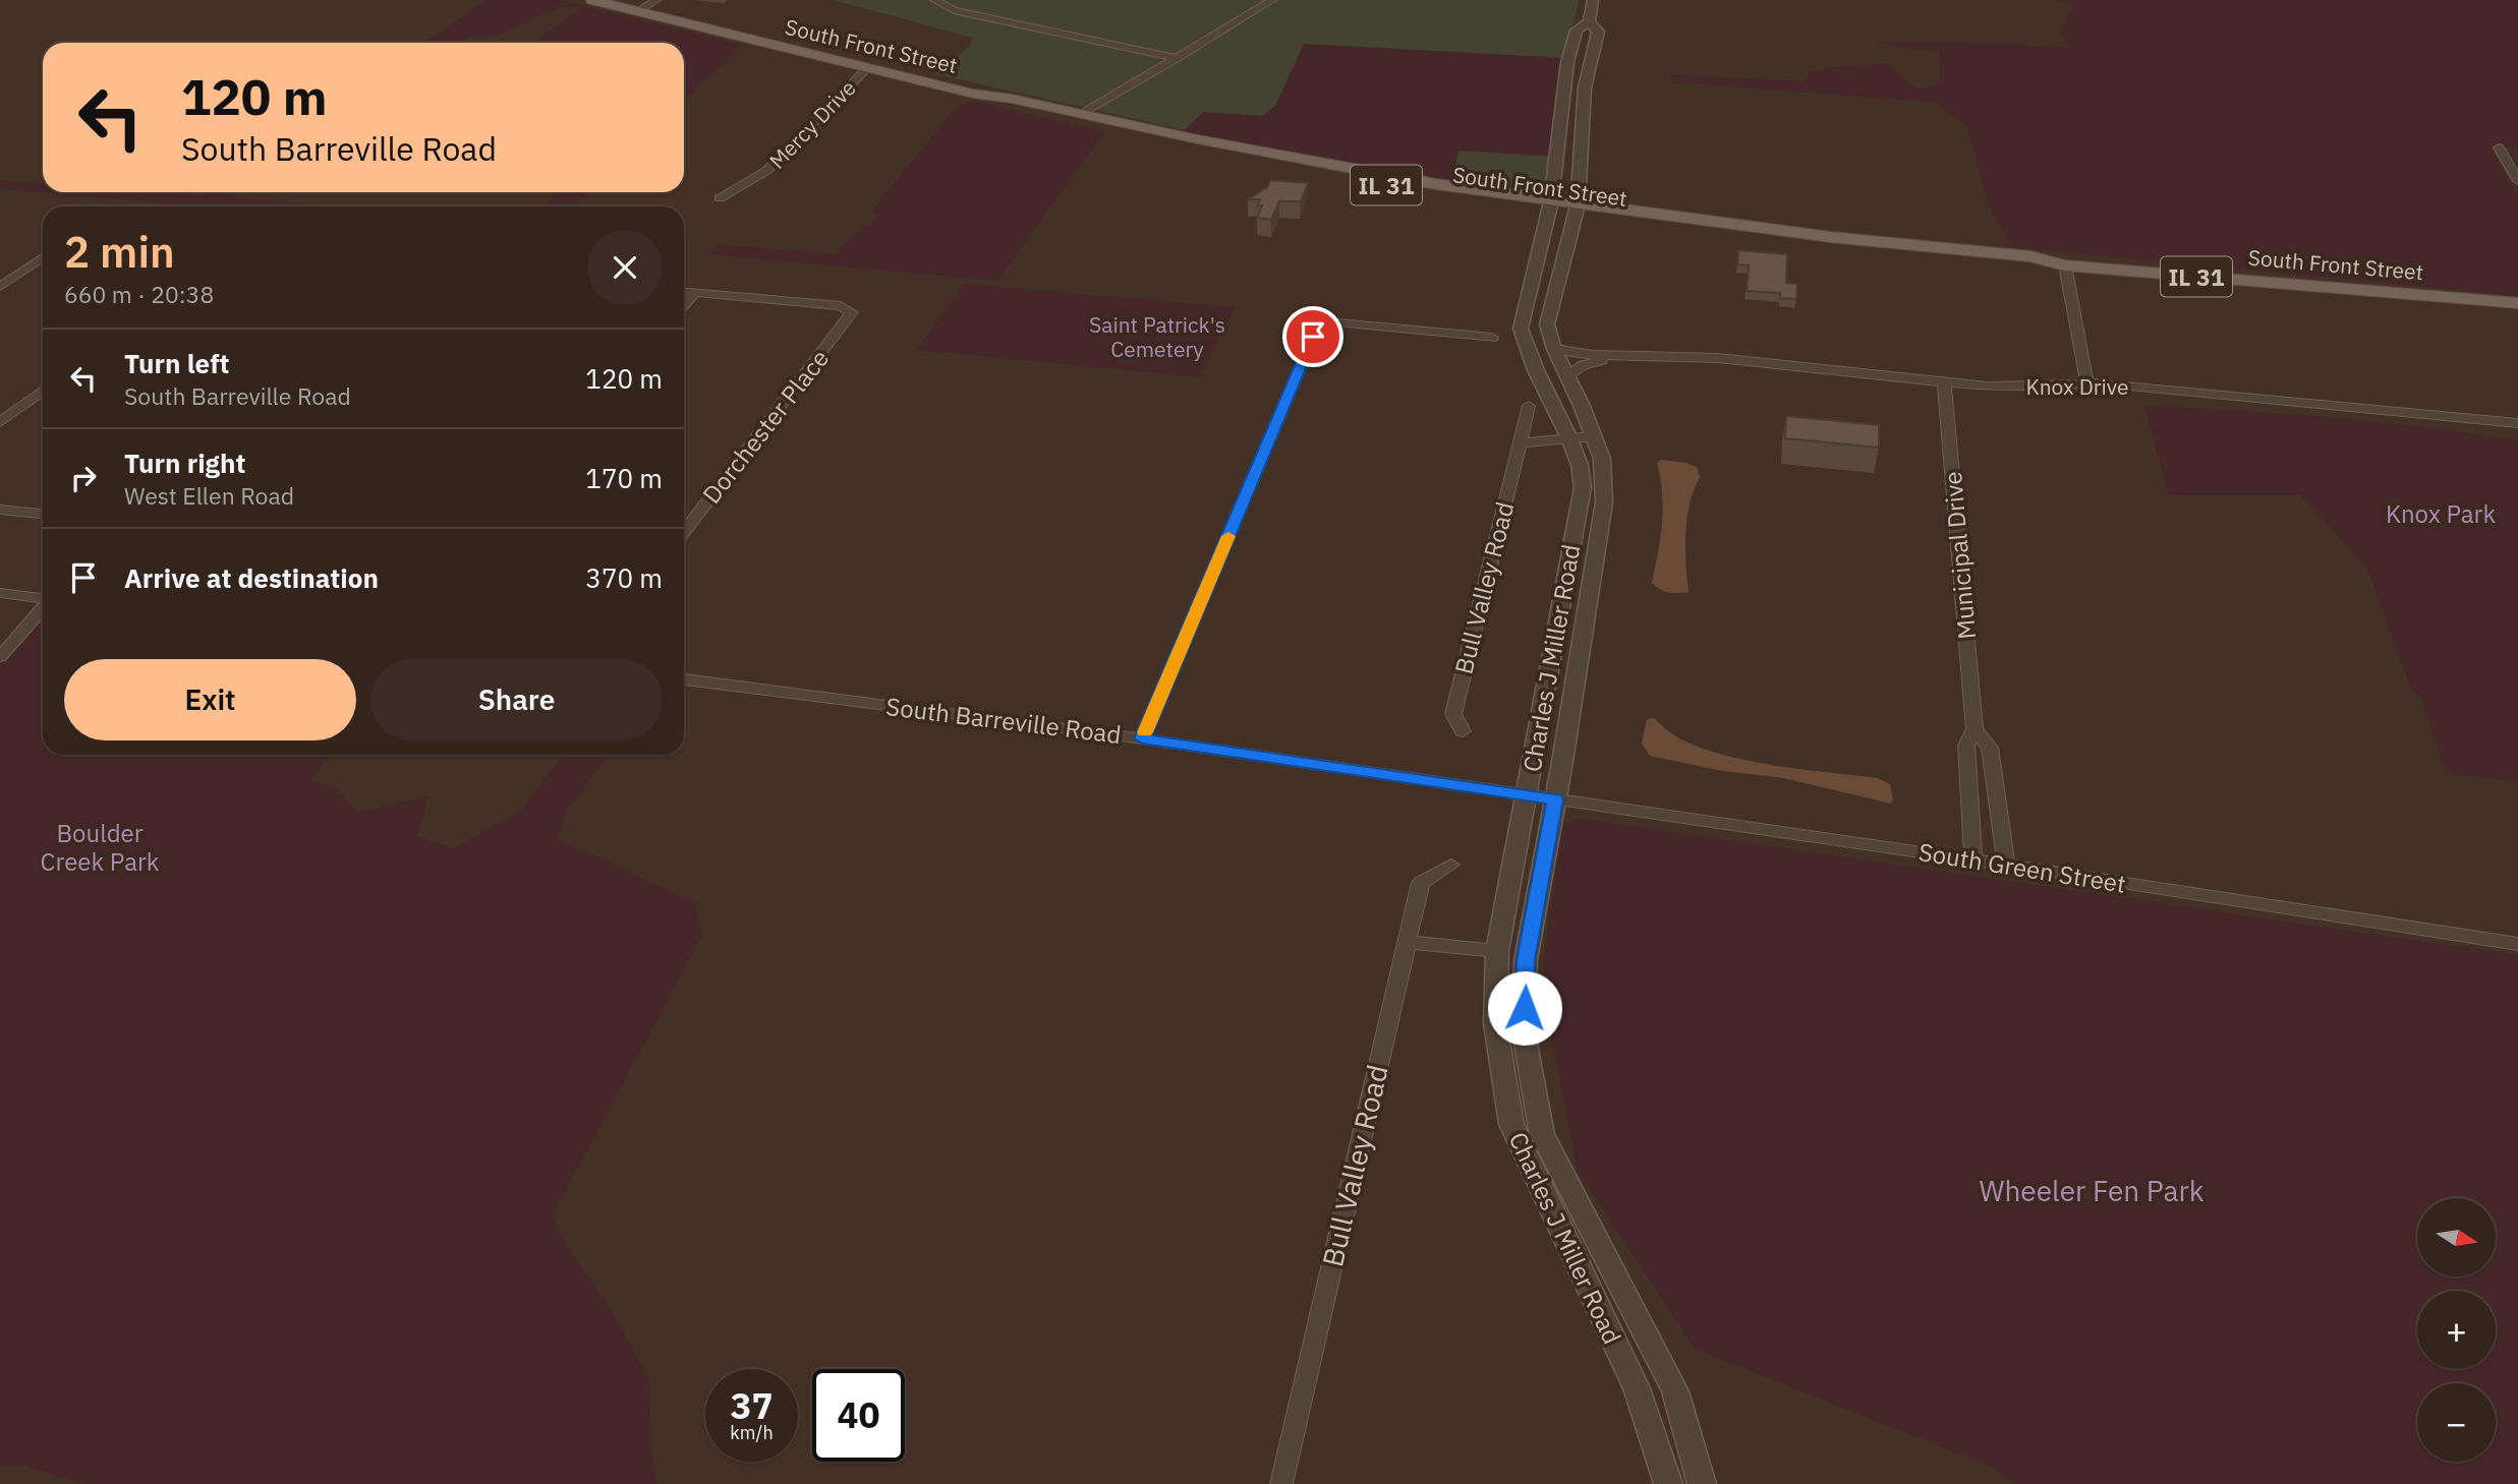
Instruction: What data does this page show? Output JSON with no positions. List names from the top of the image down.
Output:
{
  "streets": {
    "main road": ["South Front Street", "IL 31"],
    "street": [
      "Mercy Drive",
      "Knox Drive",
      "Dorchester Place",
      "Municipal Drive",
      "Bull Valley Road",
      "Charles J Miller Road",
      "South Barreville Road",
      "South Green Street"
    ]
  },
  "crossings": [
    ["South Front Street", "Mercy Drive"],
    ["Knox Drive", "Municipal Drive"],
    ["Municipal Drive", "South Green Street"],
    ["Charles J Miller Road", "South Barreville Road"],
    ["Charles J Miller Road", "South Green Street"],
    ["South Barreville Road", "South Green Street"]
  ],
  "parks": [
    "Saint Patrick's Cemetery",
    "Knox Park",
    "Boulder Creek Park",
    "Wheeler Fen Park"
  ],
  "north": "right",
  "page": {
    "turn": ["120 m", "South Barreville Road"],
    "heading": ["2 min", "660 m · 20:38"],
    "list": [
      {
        "name": "Turn left",
        "note": "South Barreville Road",
        "value": "120 m"
      },
      {
        "name": "Turn right",
        "note": "West Ellen Road",
        "value": "170 m"
      },
      {
        "name": "Arrive at destination",
        "value": "370 m"
      }
    ],
    "buttons": ["Exit", "Share"],
    "map_buttons": ["+", "−"],
    "speed": "37 km/h",
    "limit": "40"
  }
}
